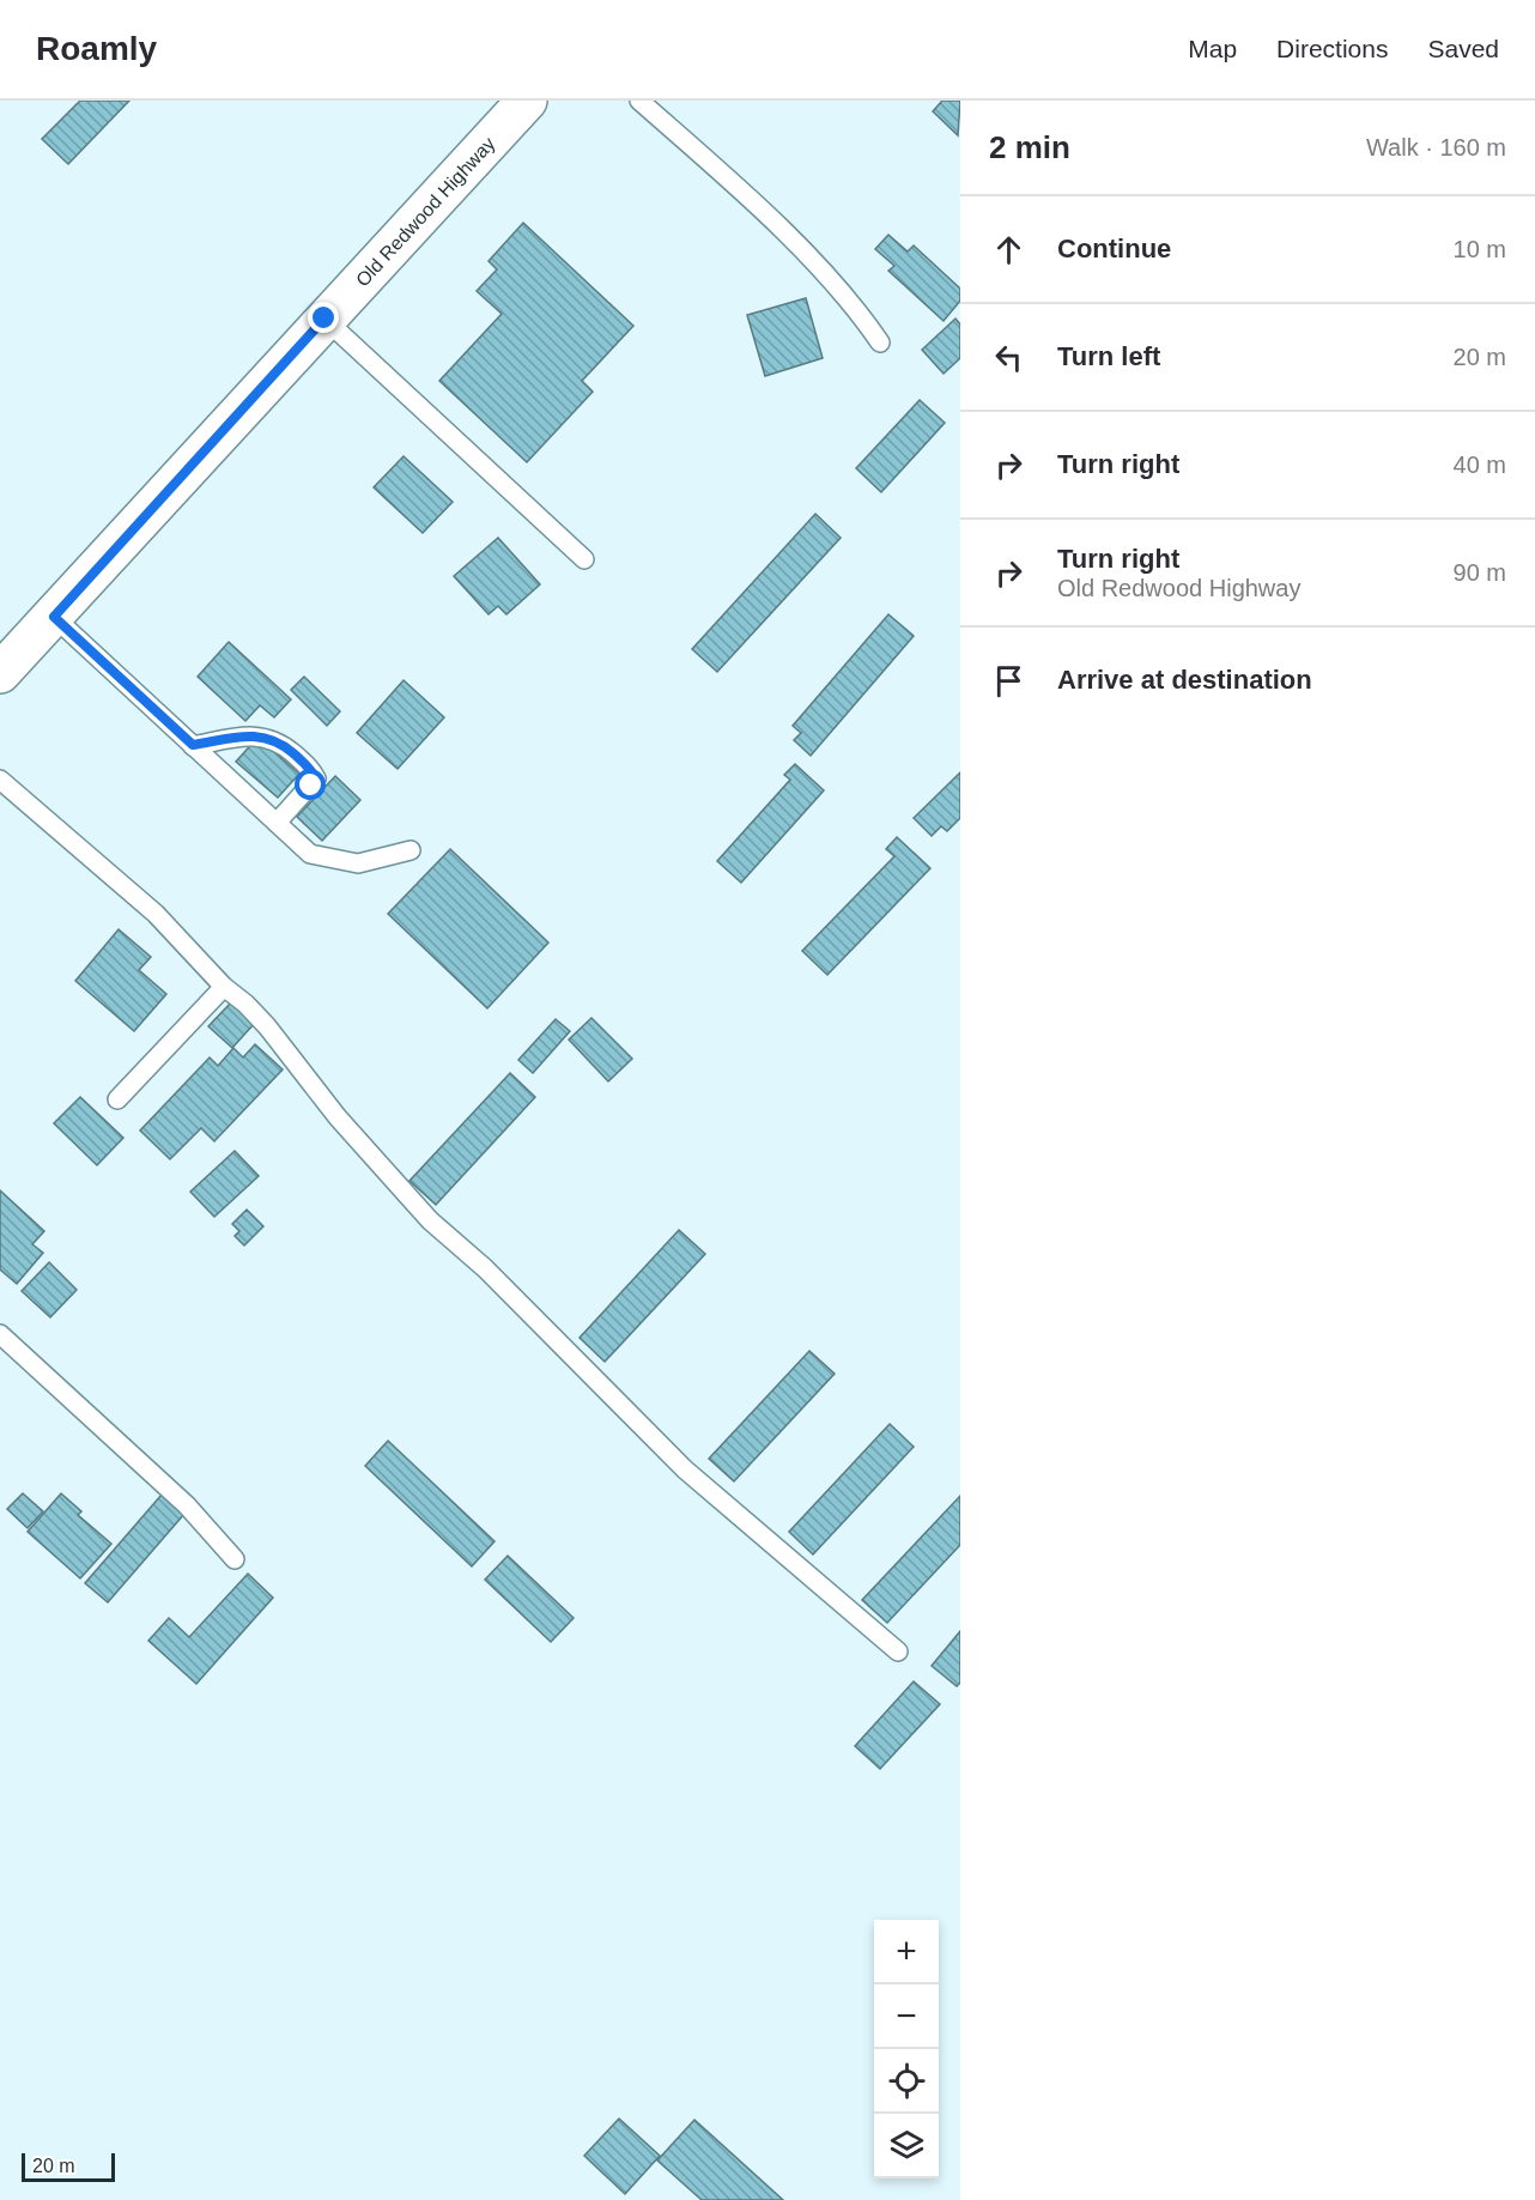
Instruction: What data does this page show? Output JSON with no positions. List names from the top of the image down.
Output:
{
  "streets": {
    "main road": ["Old Redwood Highway"]
  },
  "scale_bar": "20 m",
  "page": {
    "header": "Roamly",
    "nav": ["Map", "Directions", "Saved"],
    "heading": ["2 min", "Walk · 160 m"],
    "list": [
      ["Continue", "10 m"],
      ["Turn left", "20 m"],
      ["Turn right", "40 m"],
      ["Turn right", "Old Redwood Highway", "90 m"],
      "Arrive at destination"
    ],
    "map_buttons": ["+", "−"],
    "scale": "20 m"
  }
}
